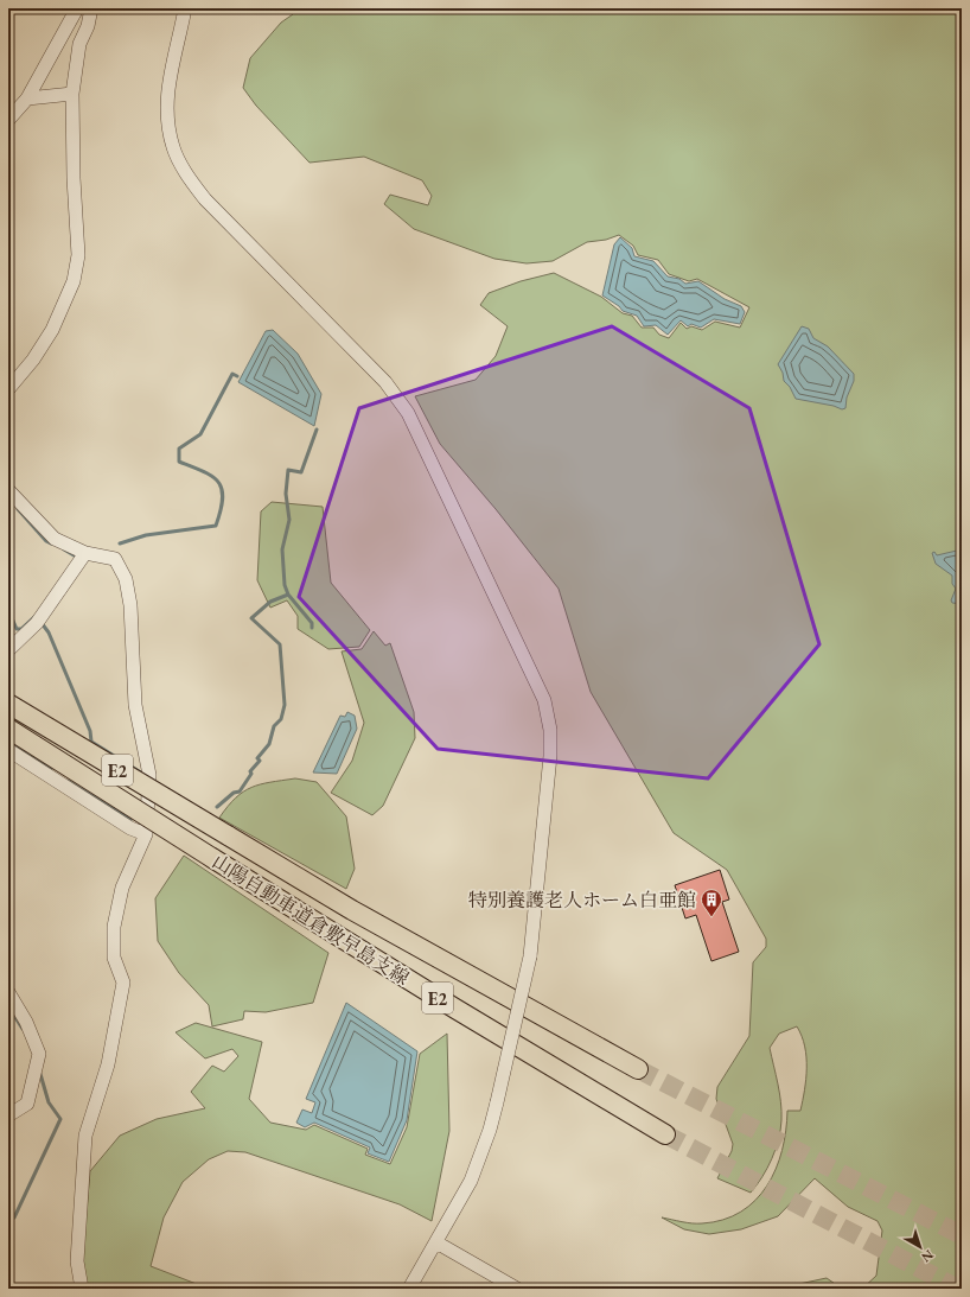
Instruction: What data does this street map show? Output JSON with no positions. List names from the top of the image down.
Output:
{
  "streets": {
    "highway": ["E2", "山陽自動車道倉敷早島支線"]
  },
  "places": {
    "building": ["特別養護老人ホーム白亜館"]
  },
  "north": "bottom right"
}
